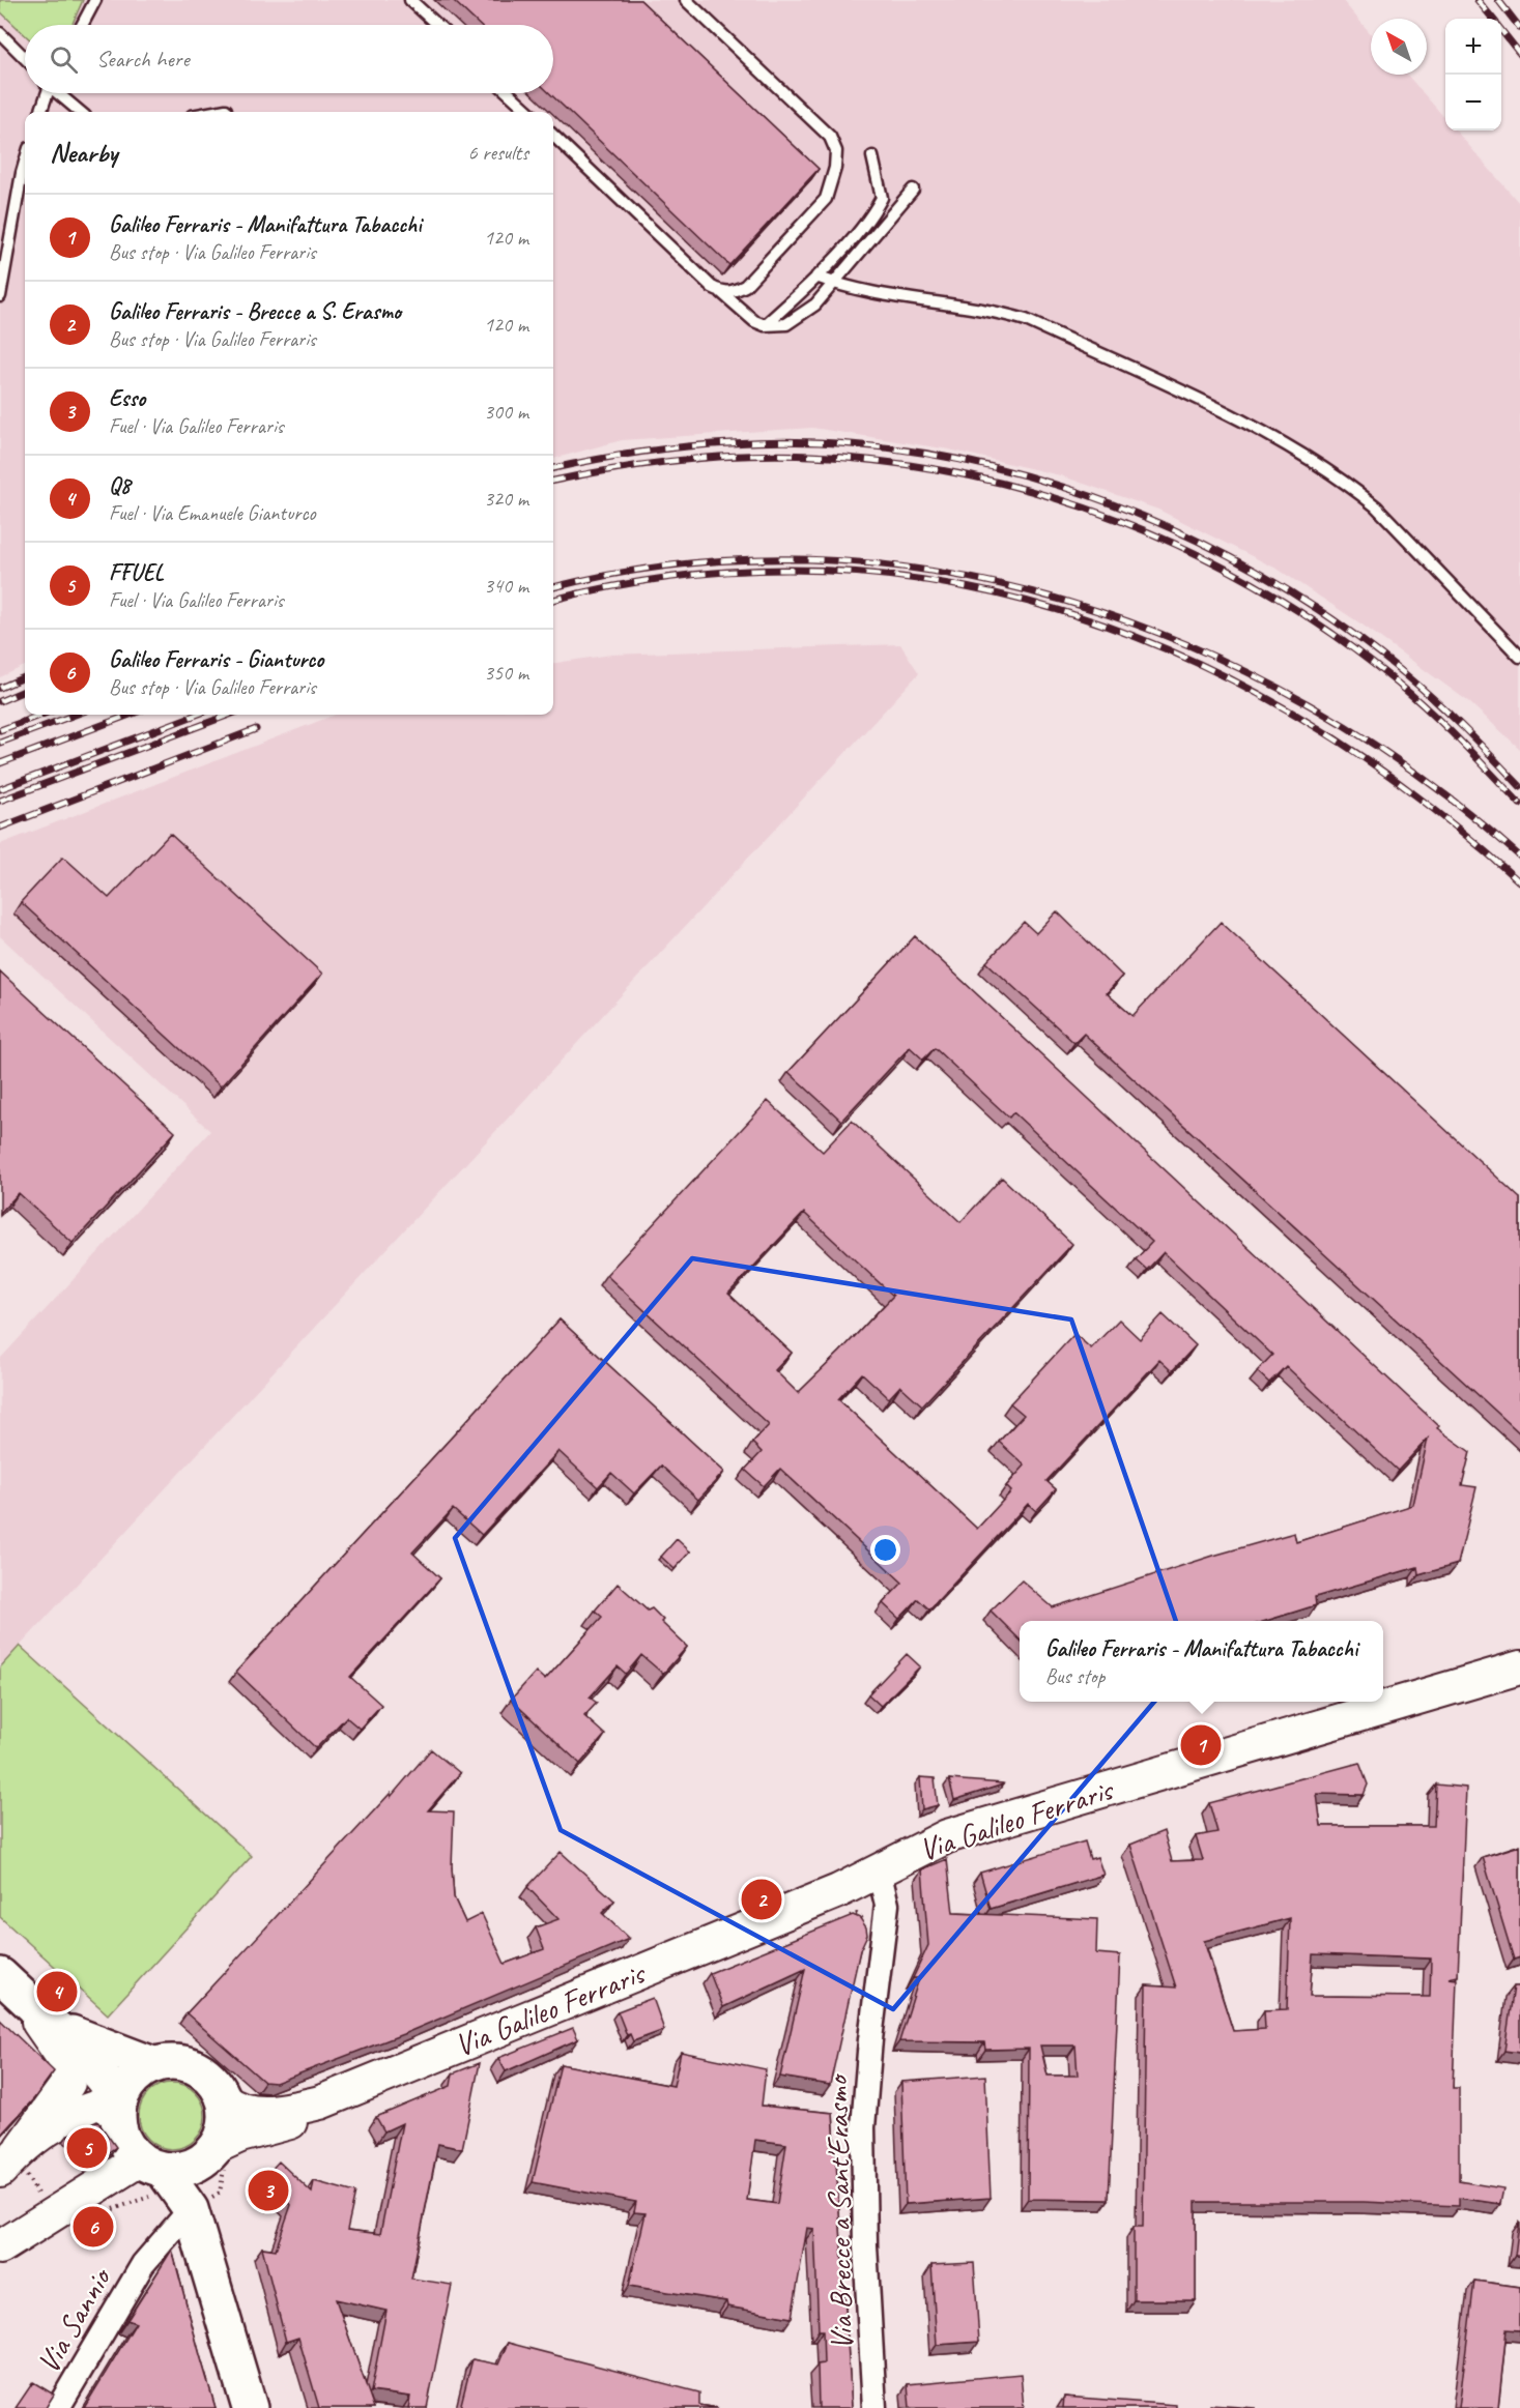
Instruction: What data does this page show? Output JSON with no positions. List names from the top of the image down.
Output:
{
  "streets": {
    "main road": ["Via Galileo Ferraris"],
    "street": ["Via Brecce a Sant'Erasmo", "Via Sannio"]
  },
  "crossings": [
    ["Via Galileo Ferraris", "Via Brecce a Sant'Erasmo"]
  ],
  "north": "top left",
  "page": {
    "map_buttons": ["+", "−"],
    "search": "Search here",
    "heading": ["Nearby", "6 results"],
    "list": [
      {
        "mark": "1",
        "name": "Galileo Ferraris - Manifattura Tabacchi",
        "note": "Bus stop · Via Galileo Ferraris",
        "value": "120 m"
      },
      {
        "mark": "2",
        "name": "Galileo Ferraris - Brecce a S. Erasmo",
        "note": "Bus stop · Via Galileo Ferraris",
        "value": "120 m"
      },
      {
        "mark": "3",
        "name": "Esso",
        "note": "Fuel · Via Galileo Ferraris",
        "value": "300 m"
      },
      {
        "mark": "4",
        "name": "Q8",
        "note": "Fuel · Via Emanuele Gianturco",
        "value": "320 m"
      },
      {
        "mark": "5",
        "name": "FFUEL",
        "note": "Fuel · Via Galileo Ferraris",
        "value": "340 m"
      },
      {
        "mark": "6",
        "name": "Galileo Ferraris - Gianturco",
        "note": "Bus stop · Via Galileo Ferraris",
        "value": "350 m"
      }
    ],
    "popup": ["Galileo Ferraris - Manifattura Tabacchi", "Bus stop"],
    "pins": [
      "1",
      "2",
      "4",
      "5",
      "3",
      "6"
    ]
  }
}
